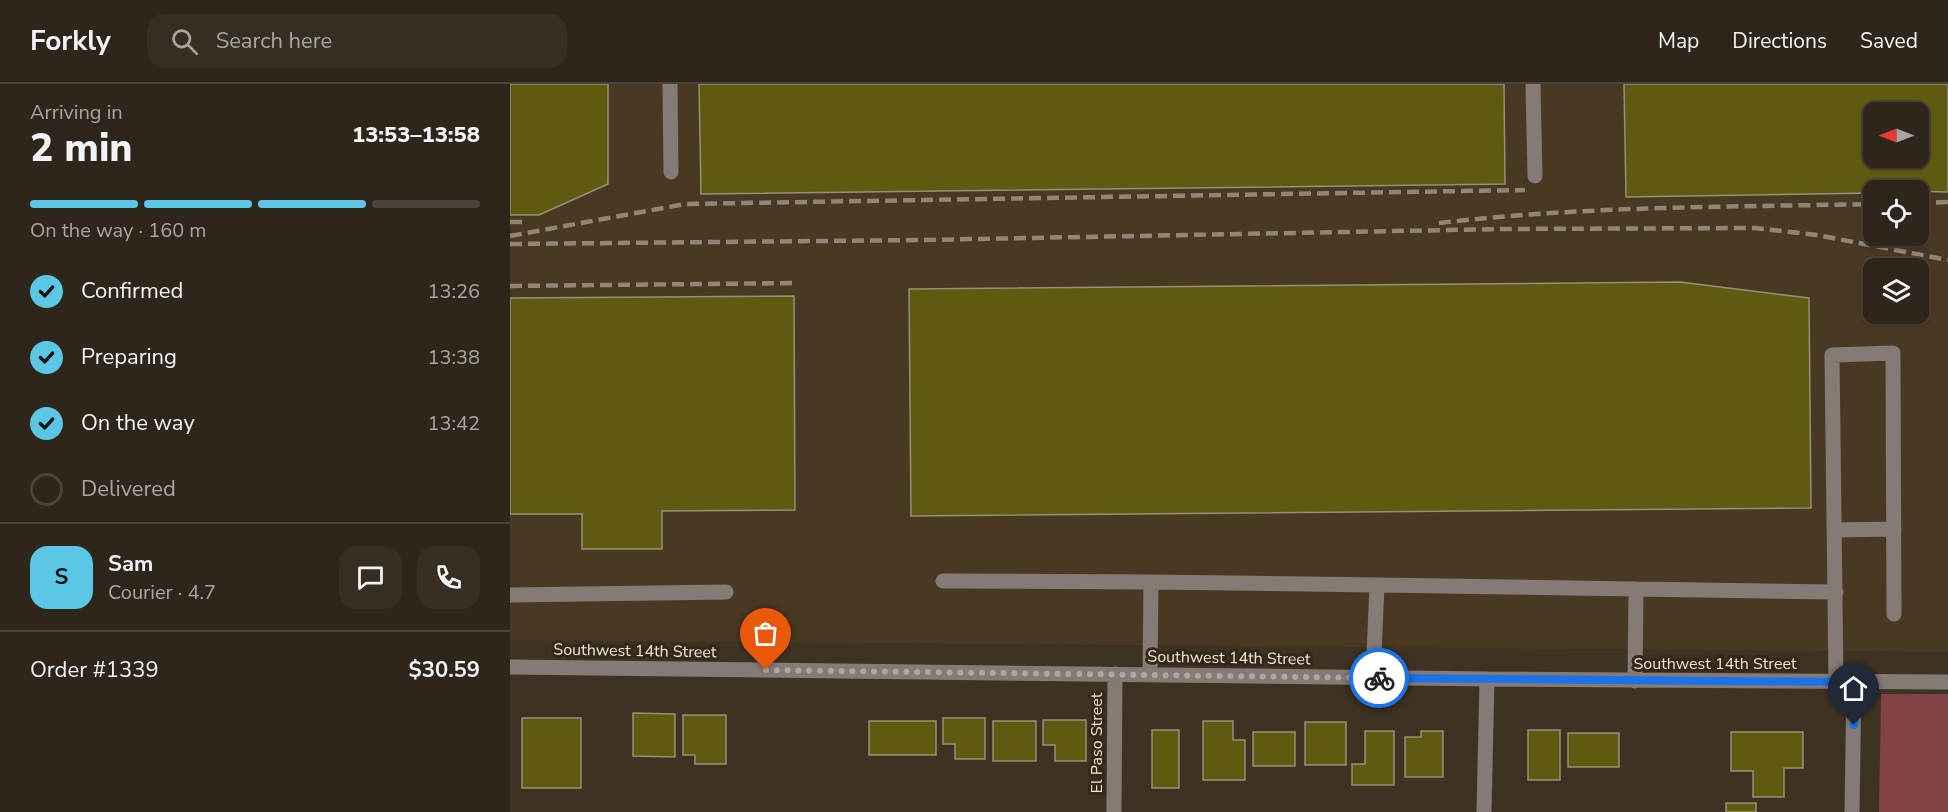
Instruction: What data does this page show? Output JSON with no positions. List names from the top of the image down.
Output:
{
  "streets": {
    "street": ["Southwest 14th Street", "El Paso Street"]
  },
  "crossings": [
    ["Southwest 14th Street", "El Paso Street"]
  ],
  "north": "left",
  "page": {
    "header": "Forkly",
    "search": "Search here",
    "nav": ["Map", "Directions", "Saved"],
    "heading": ["2 min", "Arriving in", "13:53–13:58"],
    "panel": [
      "Sam",
      "Courier · 4.7",
      "Order #1339",
      "$30.59"
    ],
    "bar": "On the way · 160 m",
    "list": [
      ["Confirmed", "13:26"],
      ["Preparing", "13:38"],
      ["On the way", "13:42"],
      "Delivered"
    ],
    "round": "S"
  }
}
